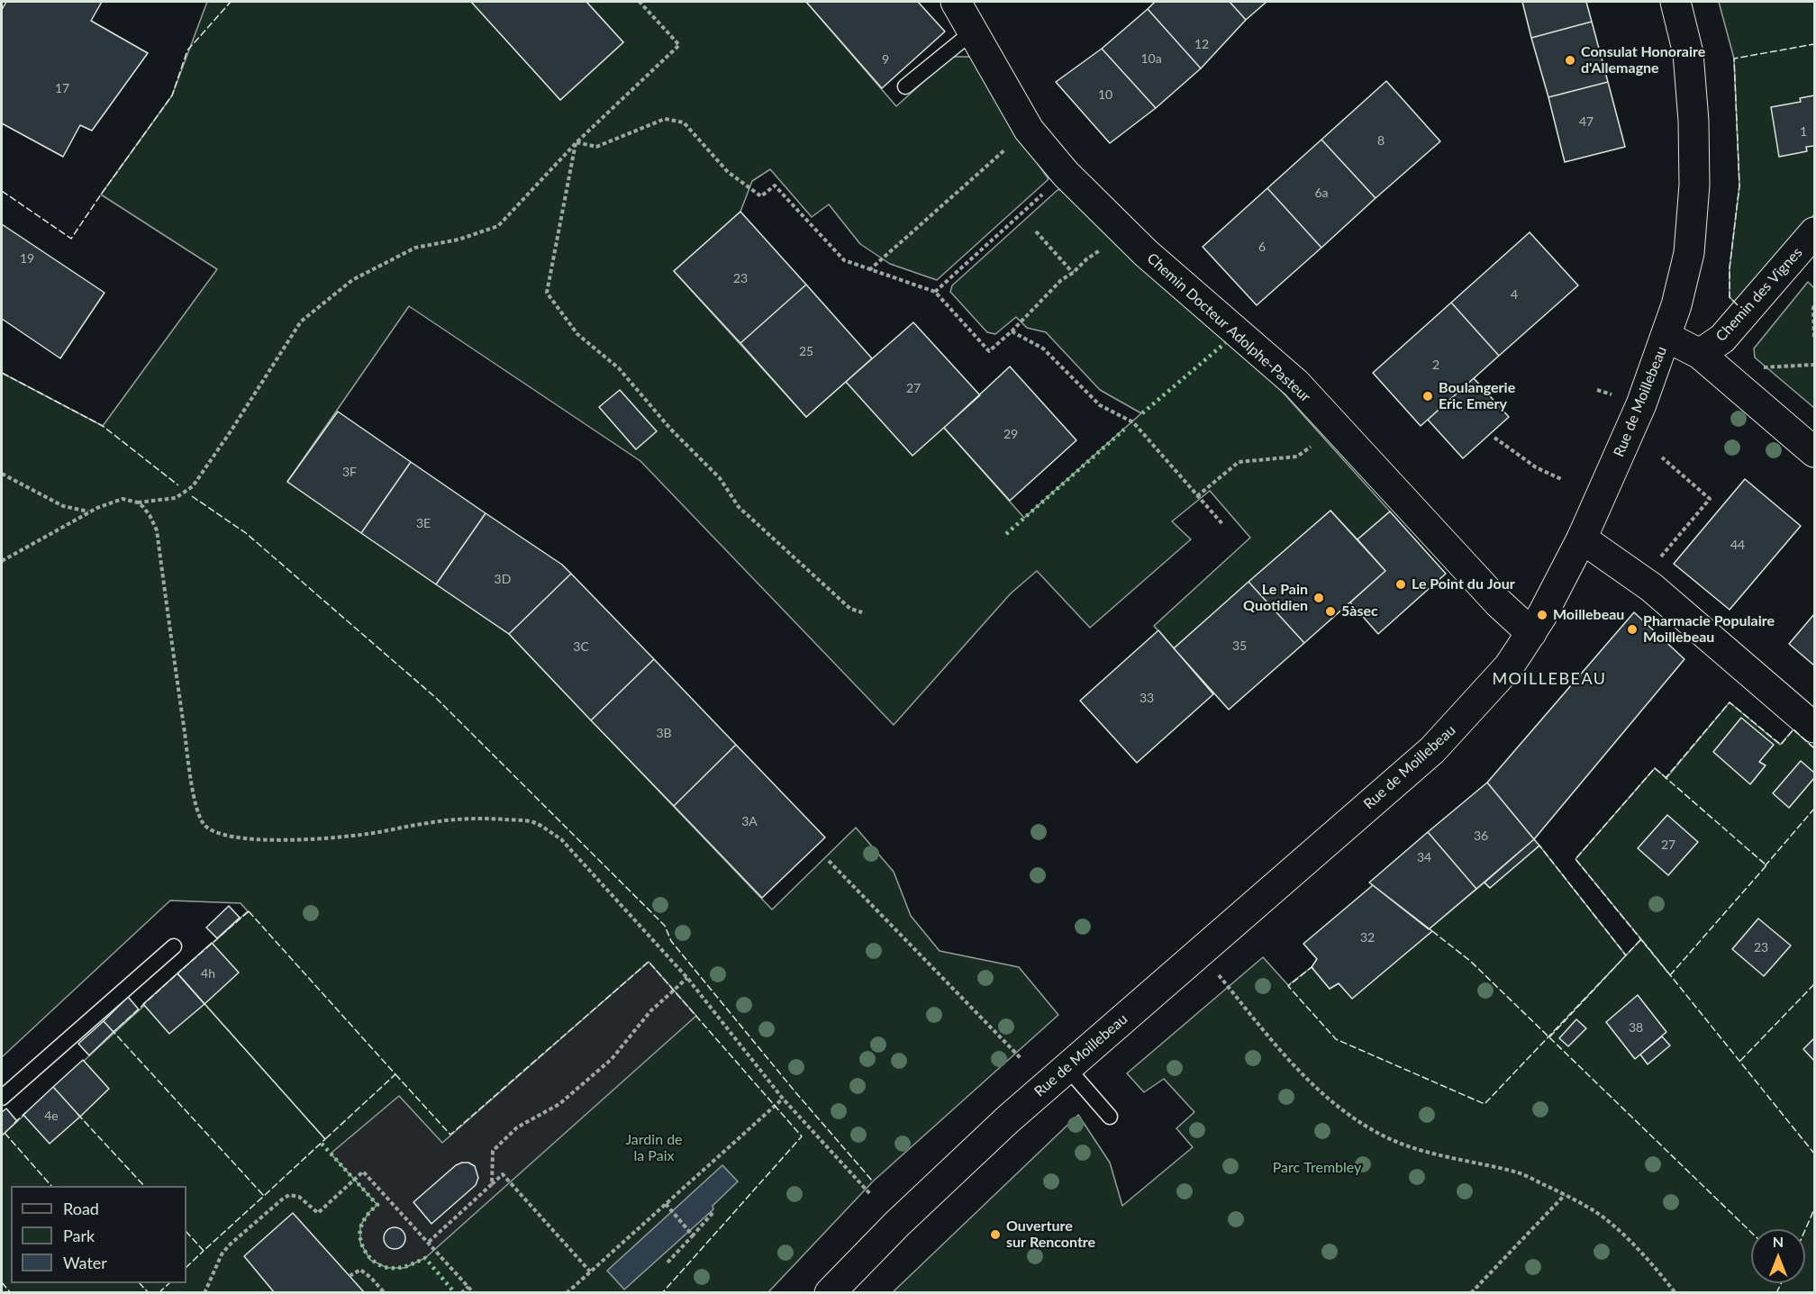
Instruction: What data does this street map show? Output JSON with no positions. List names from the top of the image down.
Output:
{
  "streets": {
    "street": ["Chemin des Vignes", "Chemin Docteur Adolphe-Pasteur", "Rue de Moillebeau"]
  },
  "crossings": [
    ["Chemin Docteur Adolphe-Pasteur", "Rue de Moillebeau"]
  ],
  "districts": ["MOILLEBEAU"],
  "parks": ["Jardin de la Paix", "Parc Trembley"],
  "places": [
    "Consulat Honoraire d'Allemagne",
    "Boulangerie Eric Emery",
    "Le Point du Jour",
    "Le Pain Quotidien",
    "5àsec",
    "Moillebeau",
    "Pharmacie Populaire Moillebeau",
    "Ouverture sur Rencontre"
  ],
  "house_numbers": [
    "12",
    "10a",
    "9",
    "17",
    "10",
    "47",
    "1",
    "8",
    "6a",
    "6",
    "19",
    "23",
    "4",
    "25",
    "2",
    "27",
    "29",
    "3F",
    "3E",
    "44",
    "3D",
    "35",
    "3C",
    "33",
    "3B",
    "3A",
    "36",
    "27",
    "34",
    "32",
    "23",
    "4h",
    "38",
    "4e"
  ],
  "legend": ["Road", "Park", "Water"],
  "north": "top"
}
